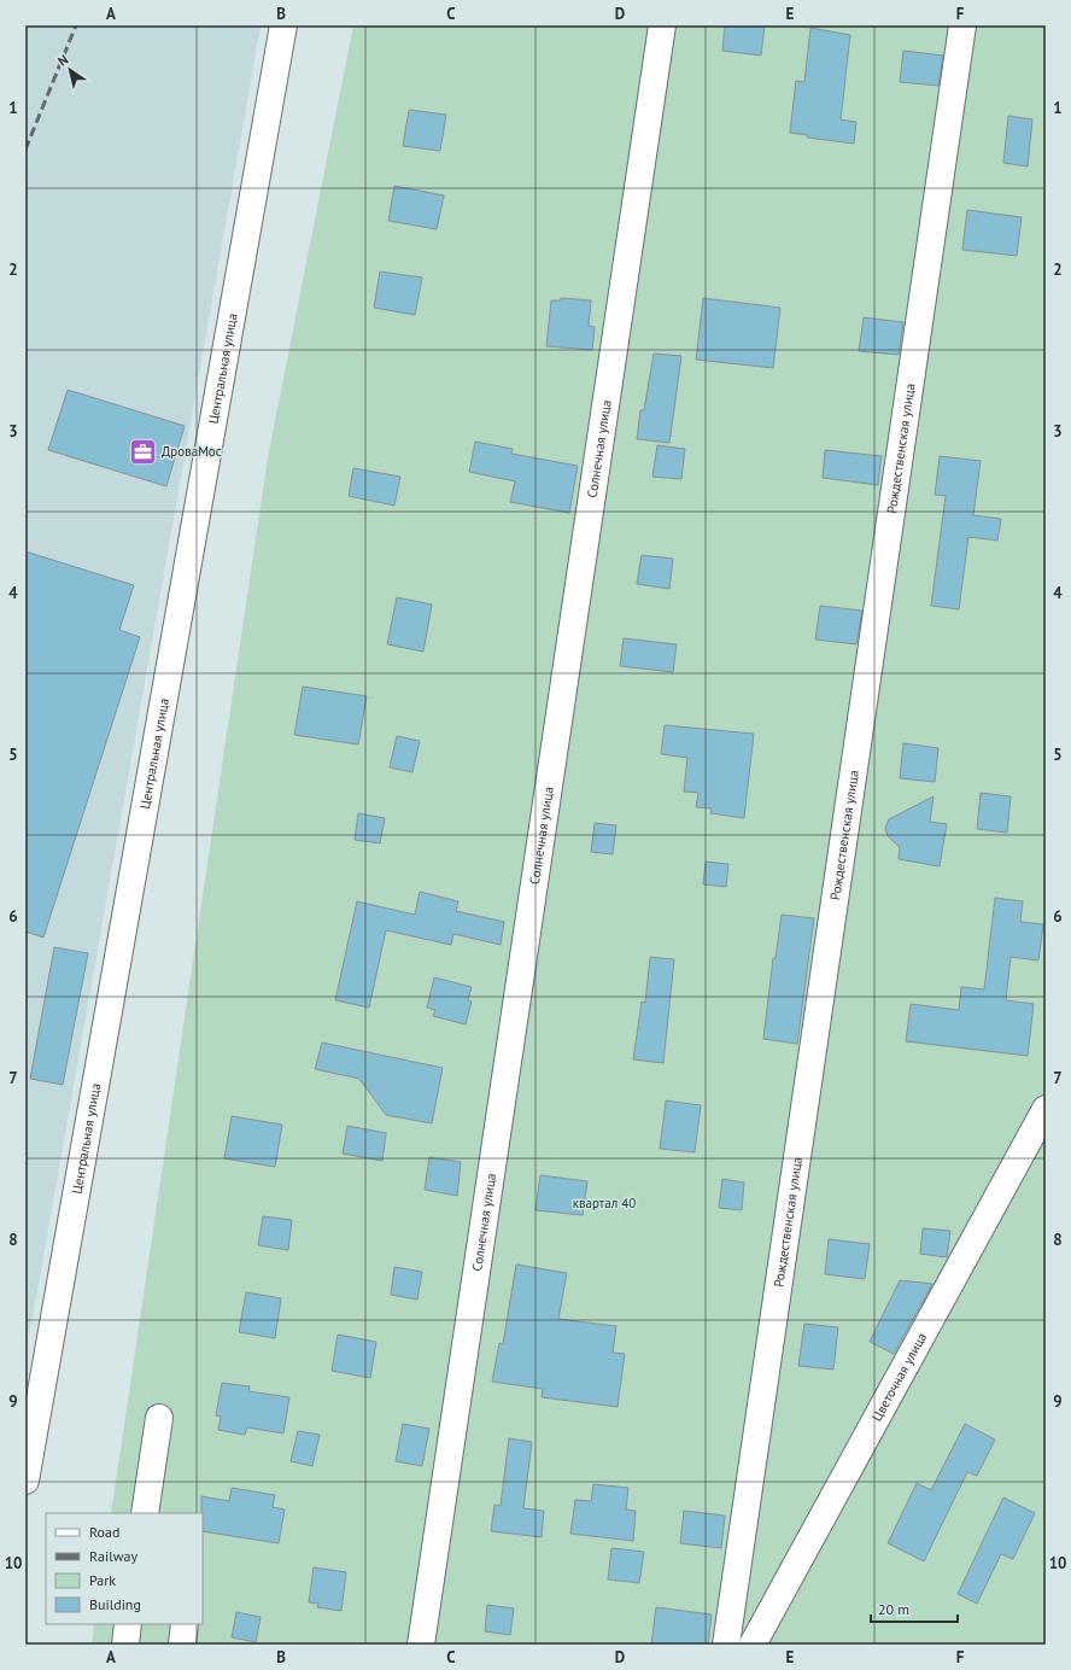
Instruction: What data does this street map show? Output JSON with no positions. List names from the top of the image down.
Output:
{
  "streets": {
    "street": [
      "Центральная улица",
      "Рождественская улица",
      "Солнечная улица",
      "Цветочная улица"
    ]
  },
  "parks": ["квартал 40"],
  "places": {
    "office": ["ДроваМос"]
  },
  "legend": [
    "Road",
    "Railway",
    "Park",
    "Building"
  ],
  "scale_bar": "20 m",
  "north": "top left",
  "grid": {
    "columns": [
      "A",
      "B",
      "C",
      "D",
      "E",
      "F"
    ],
    "rows": [
      "1",
      "2",
      "3",
      "4",
      "5",
      "6",
      "7",
      "8",
      "9",
      "10"
    ]
  }
}
